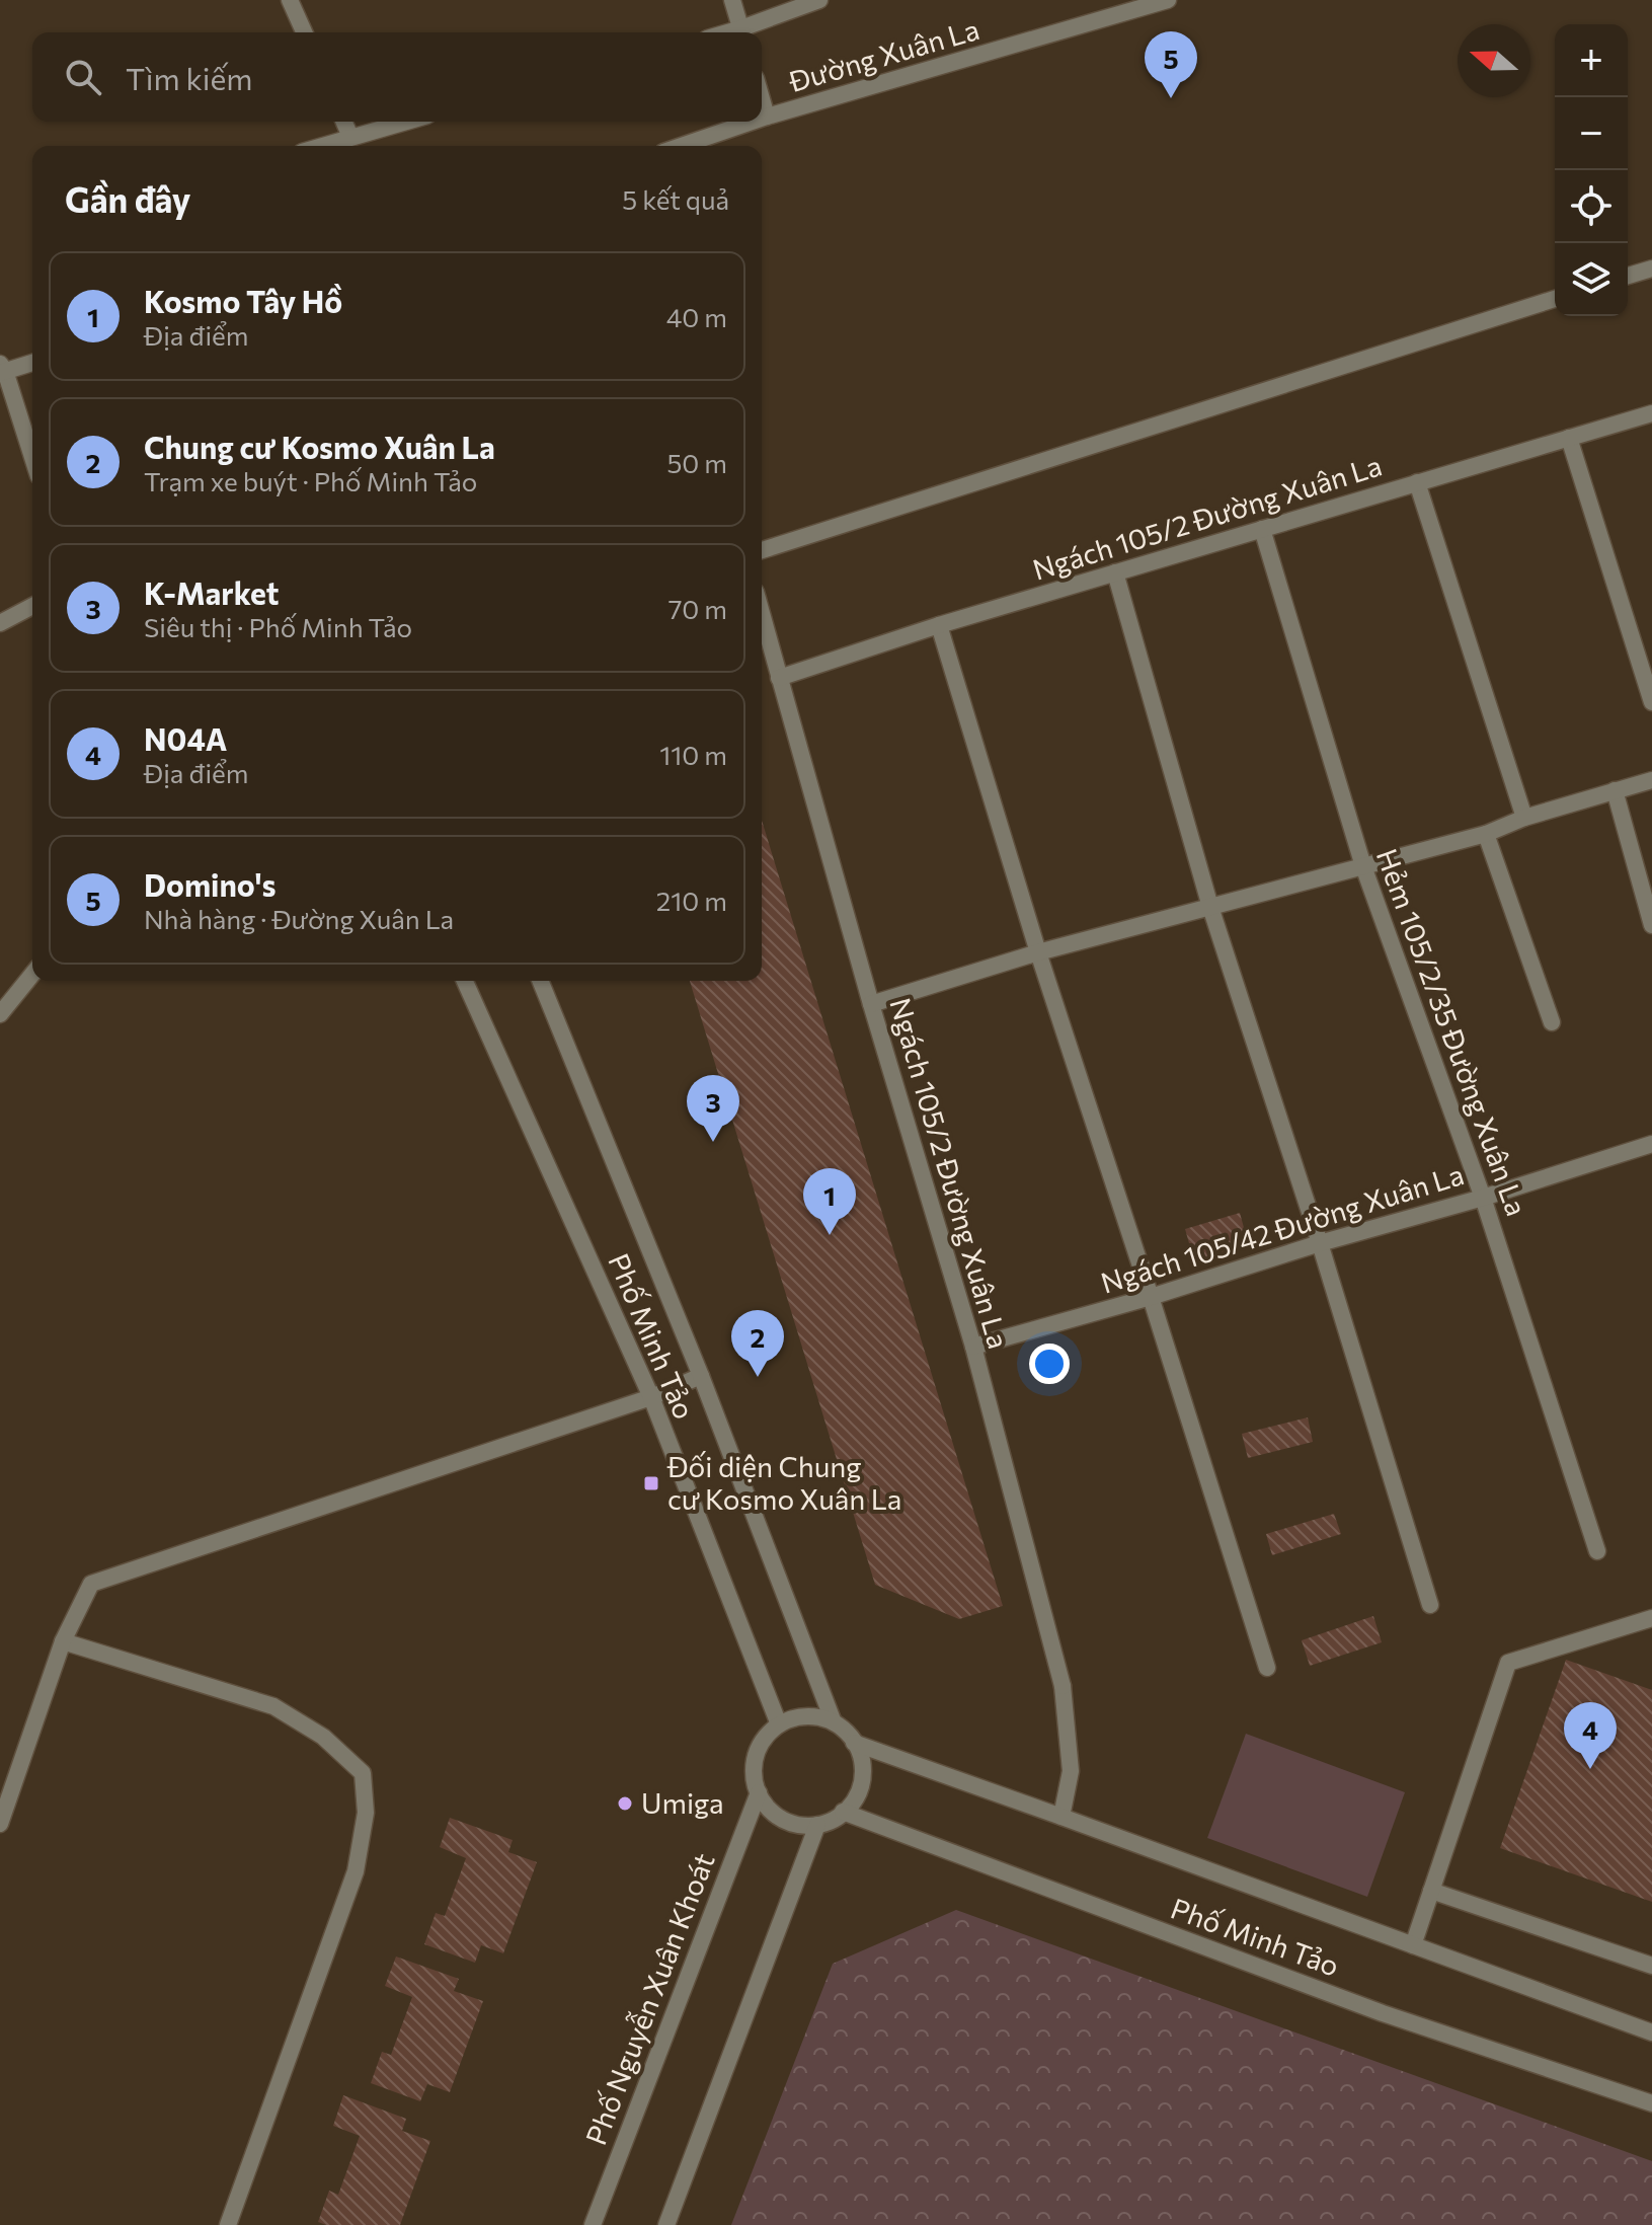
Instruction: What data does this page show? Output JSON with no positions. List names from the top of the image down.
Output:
{
  "streets": {
    "street": [
      "Đường Xuân La",
      "Ngách 105/2 Đường Xuân La",
      "Hẻm 105/2/35 Đường Xuân La",
      "Ngách 105/42 Đường Xuân La",
      "Phố Minh Tảo",
      "Phố Nguyễn Xuân Khoát"
    ]
  },
  "crossings": [
    ["Ngách 105/2 Đường Xuân La", "Hẻm 105/2/35 Đường Xuân La"],
    ["Ngách 105/2 Đường Xuân La", "Ngách 105/42 Đường Xuân La"],
    ["Ngách 105/2 Đường Xuân La", "Phố Minh Tảo"],
    ["Hẻm 105/2/35 Đường Xuân La", "Ngách 105/42 Đường Xuân La"],
    ["Phố Minh Tảo", "Phố Nguyễn Xuân Khoát"]
  ],
  "places": {
    "transit": ["Đối diện Chung cư Kosmo Xuân La"],
    "other": ["Umiga"]
  },
  "north": "left",
  "page": {
    "map_buttons": ["+", "−"],
    "pins": [
      "5",
      "3",
      "1",
      "2",
      "4"
    ],
    "search": "Tìm kiếm",
    "heading": ["Gần đây", "5 kết quả"],
    "list": [
      {
        "mark": "1",
        "name": "Kosmo Tây Hồ",
        "note": "Địa điểm",
        "value": "40 m"
      },
      {
        "mark": "2",
        "name": "Chung cư Kosmo Xuân La",
        "note": "Trạm xe buýt · Phố Minh Tảo",
        "value": "50 m"
      },
      {
        "mark": "3",
        "name": "K-Market",
        "note": "Siêu thị · Phố Minh Tảo",
        "value": "70 m"
      },
      {
        "mark": "4",
        "name": "N04A",
        "note": "Địa điểm",
        "value": "110 m"
      },
      {
        "mark": "5",
        "name": "Domino's",
        "note": "Nhà hàng · Đường Xuân La",
        "value": "210 m"
      }
    ]
  }
}
